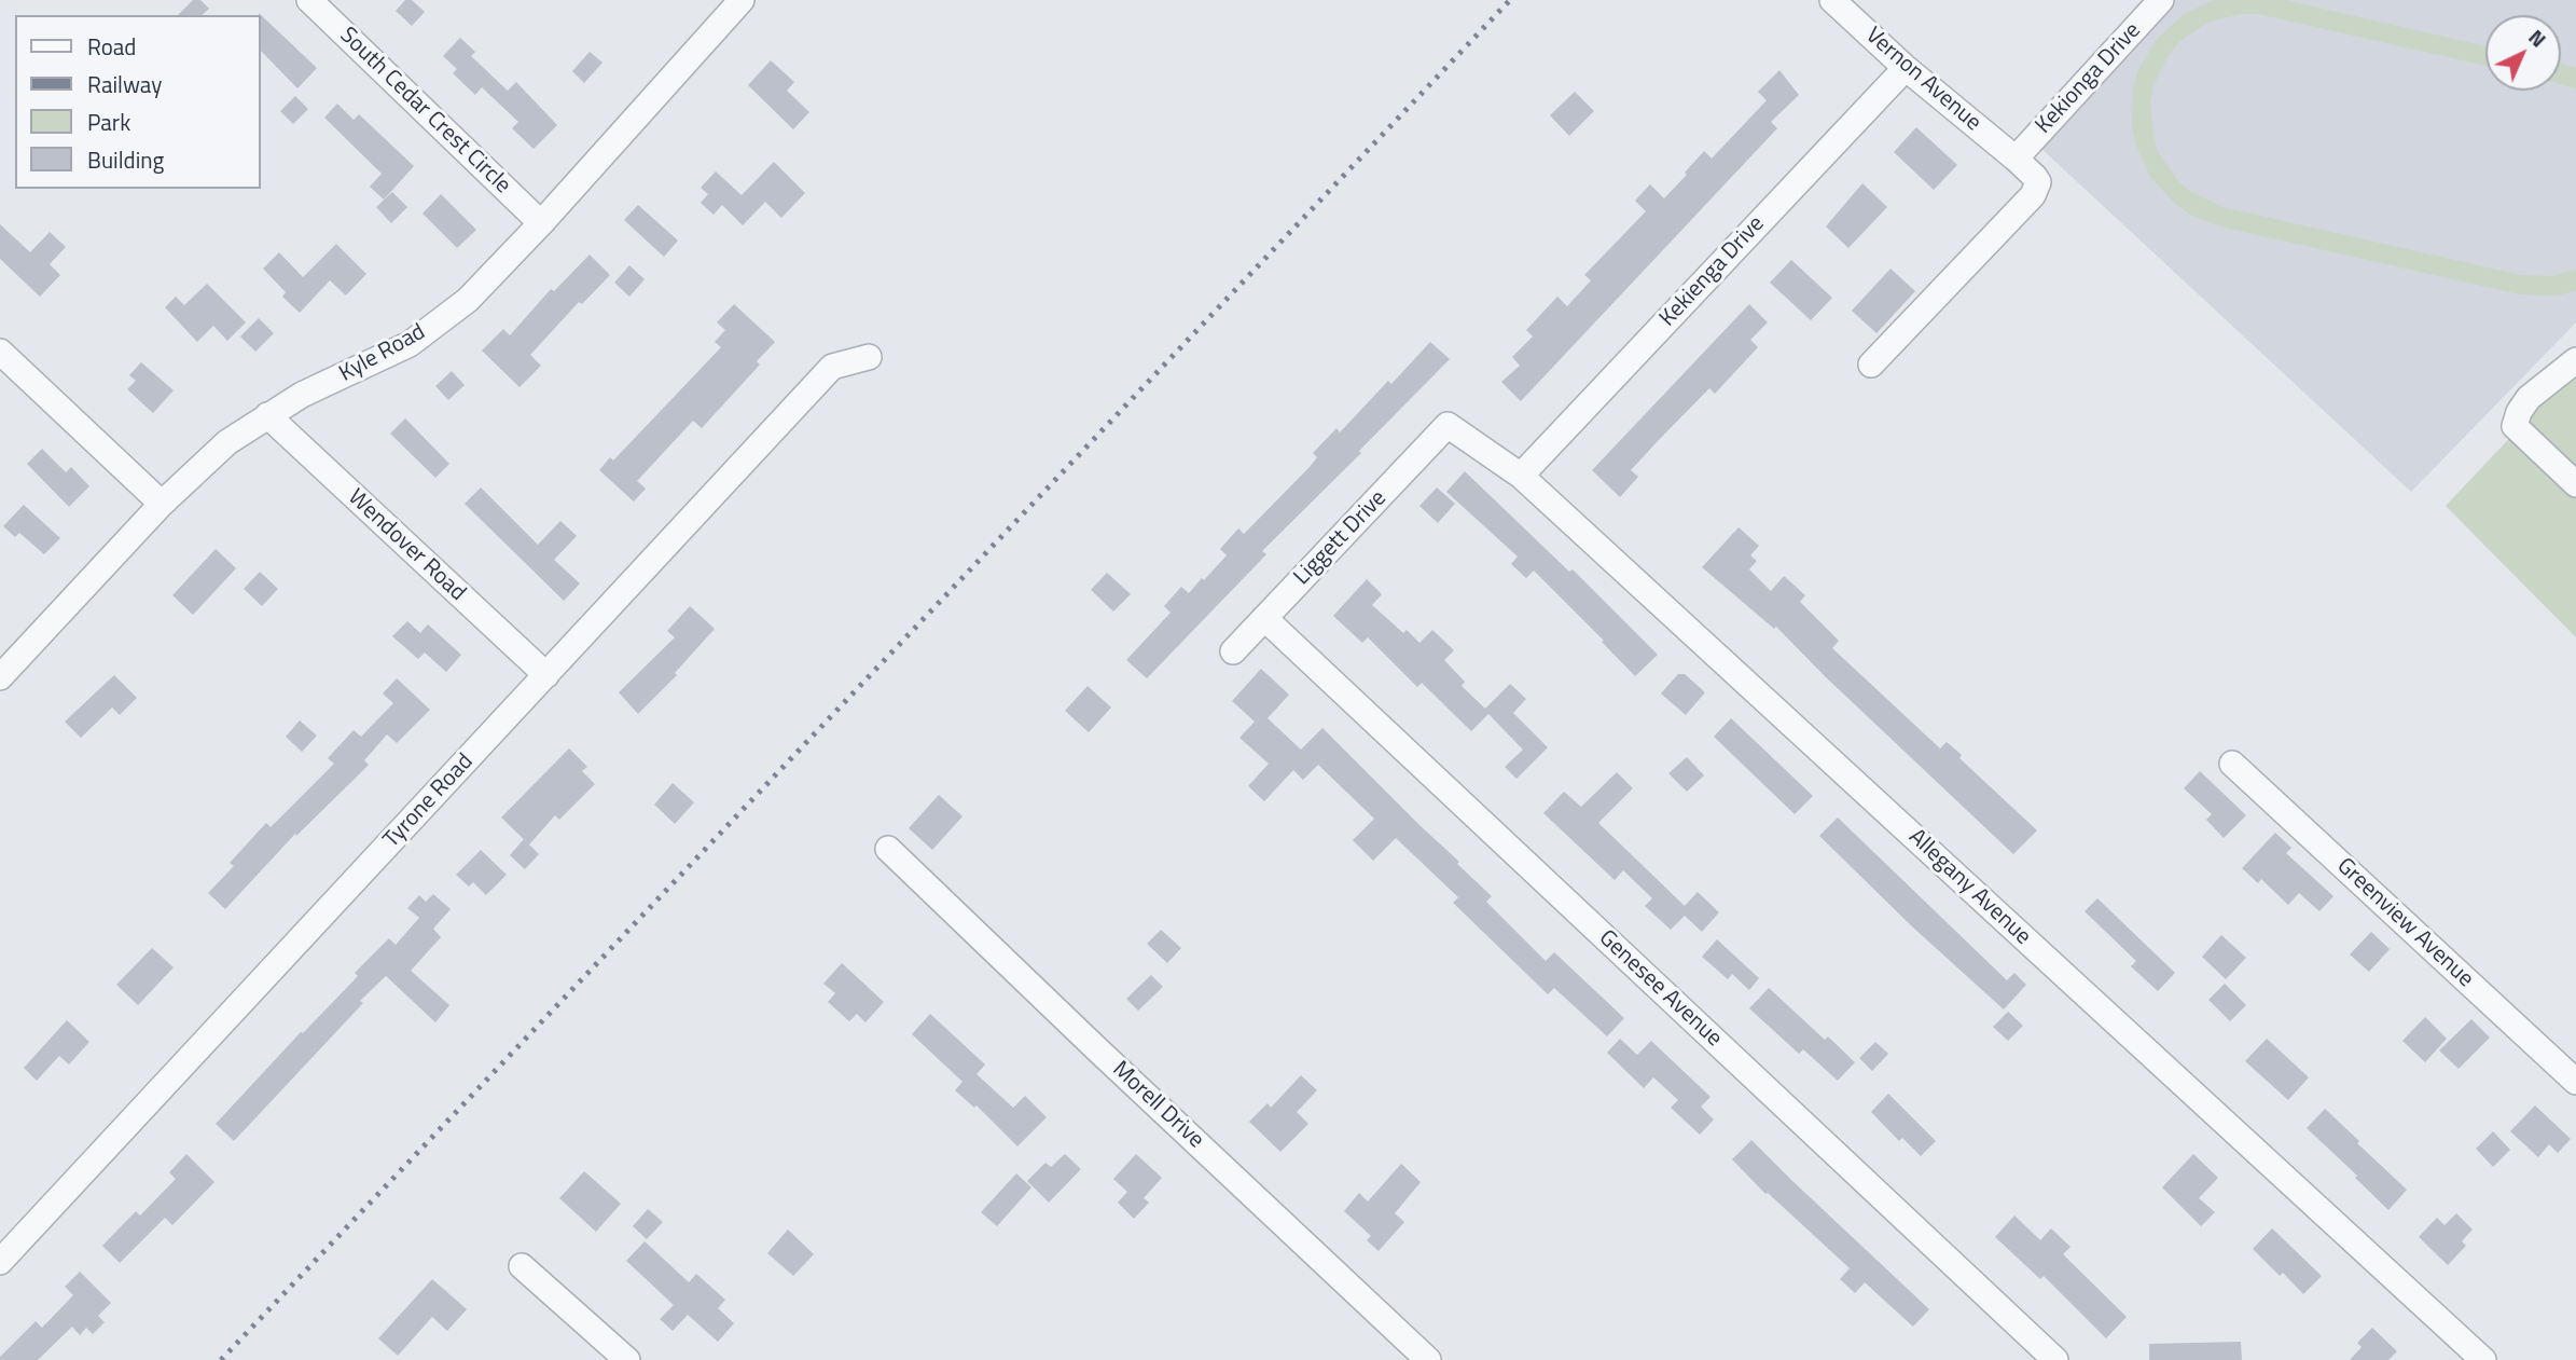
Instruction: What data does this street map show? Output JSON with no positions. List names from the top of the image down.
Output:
{
  "streets": {
    "street": [
      "Kekionga Drive",
      "Vernon Avenue",
      "South Cedar Crest Circle",
      "Kekienga Drive",
      "Kyle Road",
      "Liggett Drive",
      "Wendover Road",
      "Tyrone Road",
      "Allegany Avenue",
      "Greenview Avenue",
      "Genesee Avenue",
      "Morell Drive"
    ]
  },
  "crossings": [
    ["Kekionga Drive", "Vernon Avenue"],
    ["Vernon Avenue", "Kekienga Drive"],
    ["South Cedar Crest Circle", "Kyle Road"],
    ["Kekienga Drive", "Allegany Avenue"],
    ["Kyle Road", "Wendover Road"],
    ["Liggett Drive", "Allegany Avenue"],
    ["Liggett Drive", "Genesee Avenue"],
    ["Wendover Road", "Tyrone Road"]
  ],
  "legend": [
    "Road",
    "Railway",
    "Park",
    "Building"
  ],
  "north": "top right"
}
